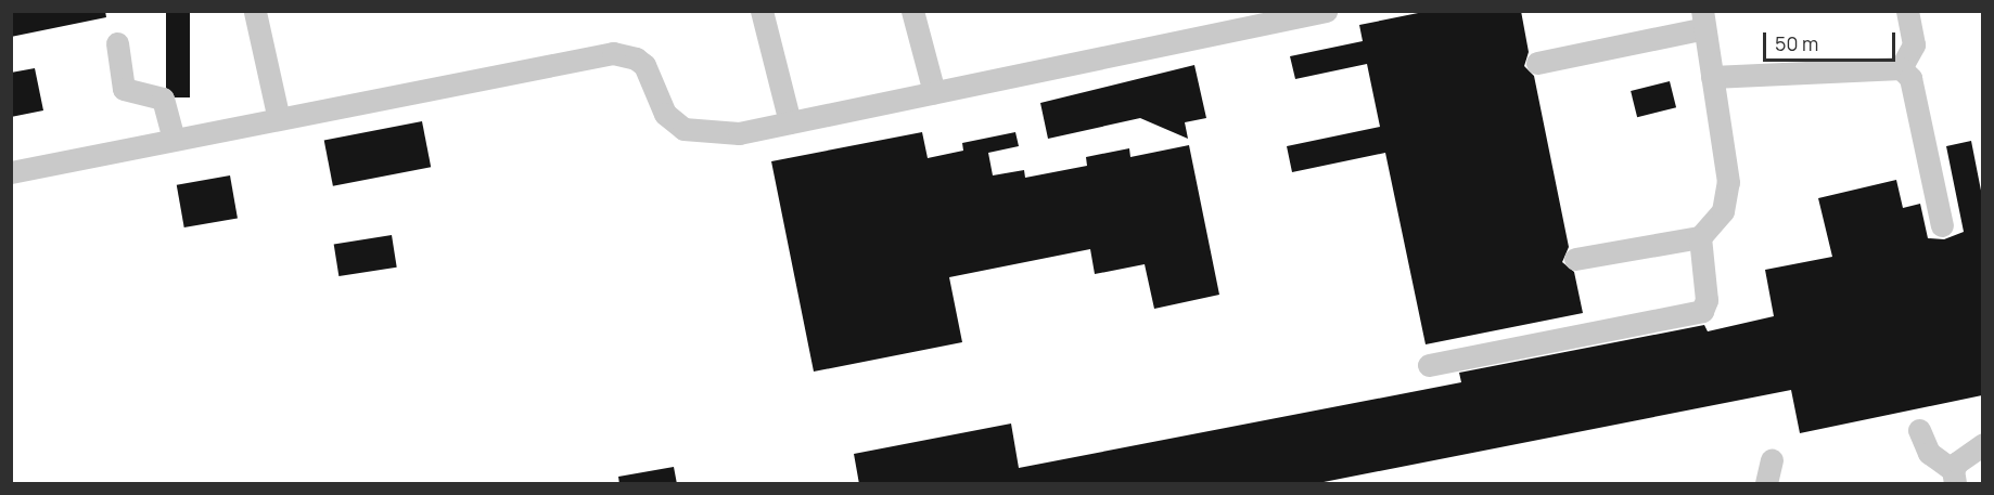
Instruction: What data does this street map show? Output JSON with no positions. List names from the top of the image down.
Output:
{
  "scale_bar": "50 m"
}
